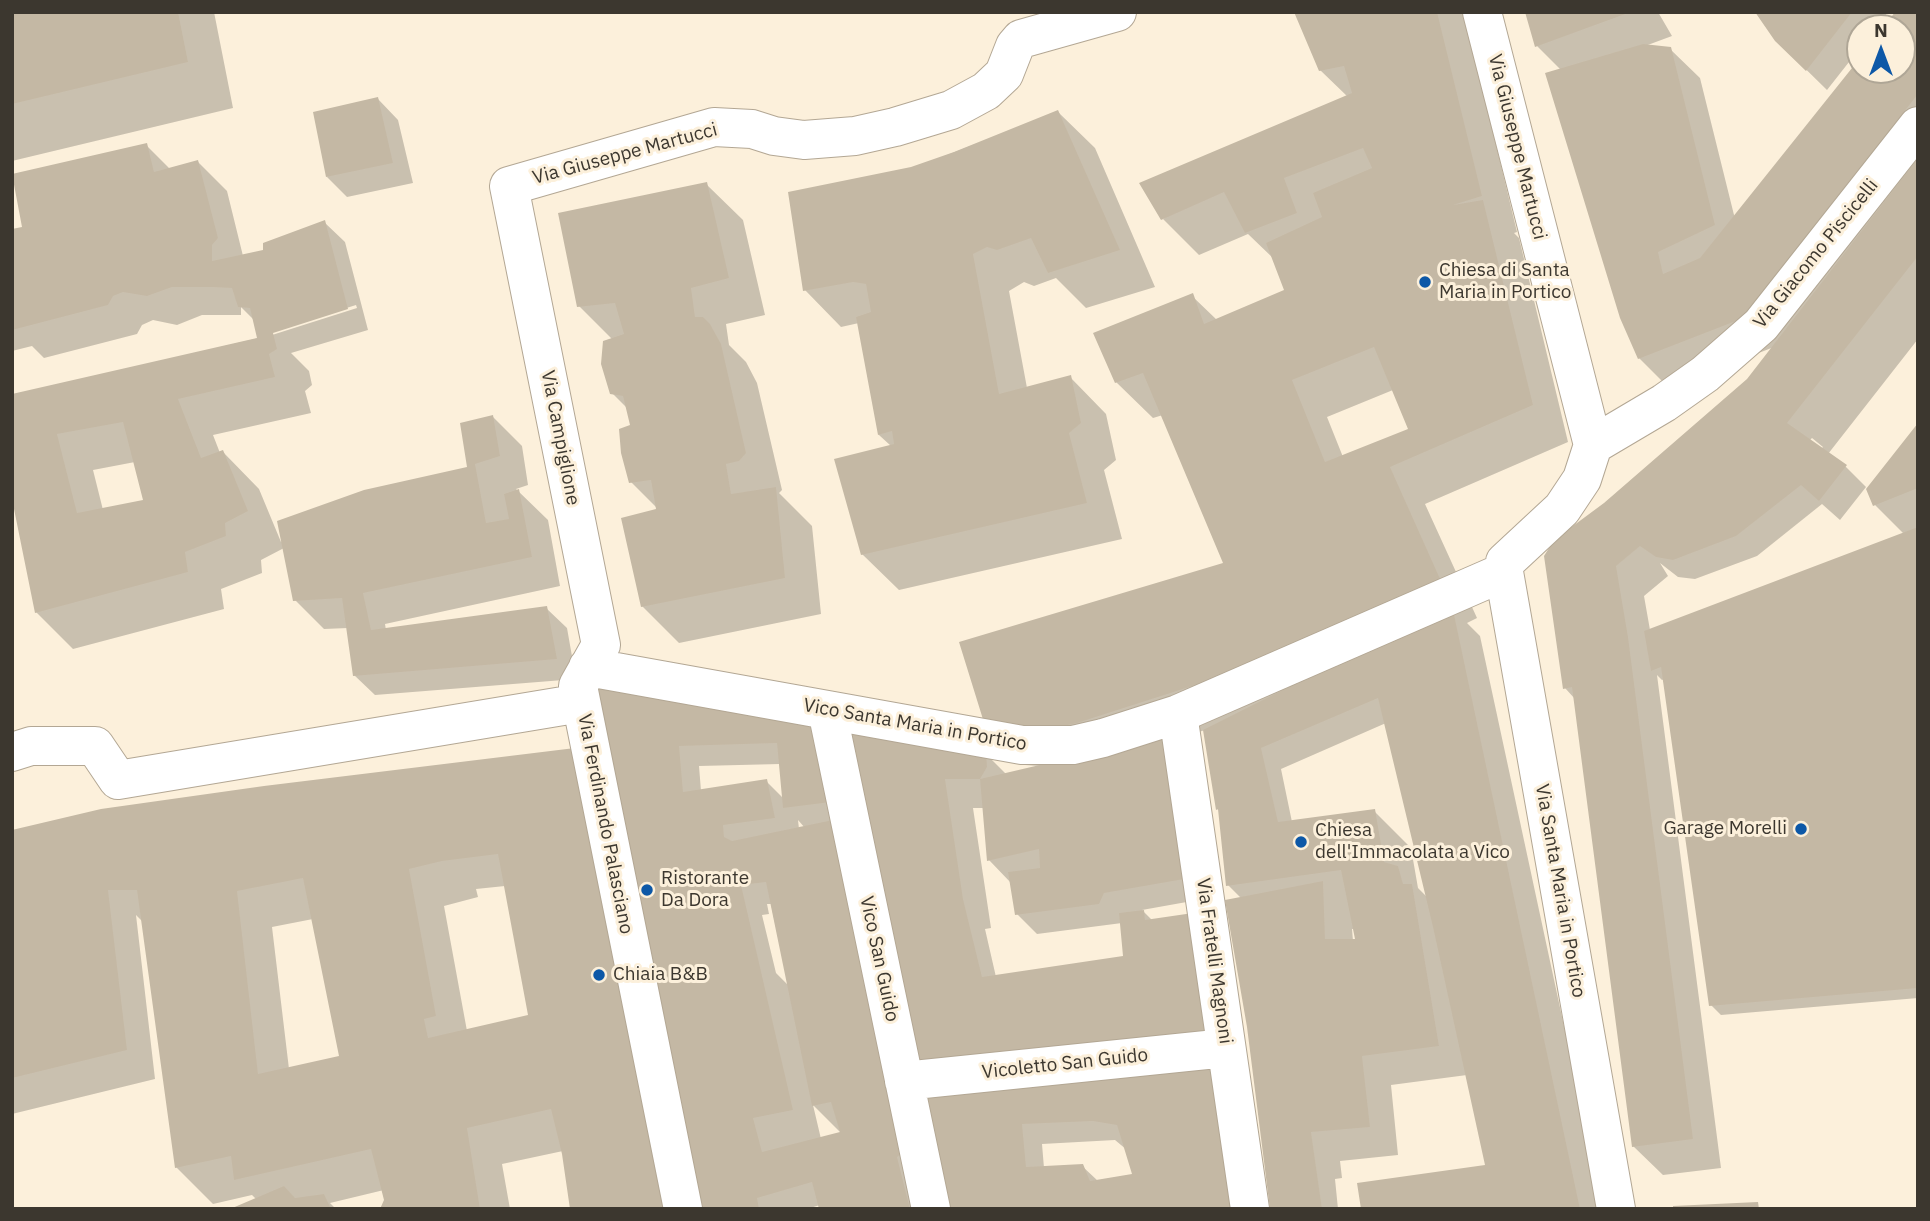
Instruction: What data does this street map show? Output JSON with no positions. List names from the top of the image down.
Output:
{
  "streets": {
    "street": [
      "Via Giuseppe Martucci",
      "Via Giacomo Piscicelli",
      "Via Campiglione",
      "Vico Santa Maria in Portico",
      "Via Ferdinando Palasciano",
      "Via Santa Maria in Portico",
      "Vico San Guido",
      "Via Fratelli Magnoni",
      "Vicoletto San Guido"
    ]
  },
  "crossings": [
    ["Via Giuseppe Martucci", "Via Giacomo Piscicelli"],
    ["Via Giuseppe Martucci", "Via Campiglione"],
    ["Via Campiglione", "Vico Santa Maria in Portico"],
    ["Via Campiglione", "Via Ferdinando Palasciano"],
    ["Vico Santa Maria in Portico", "Via Ferdinando Palasciano"],
    ["Vico Santa Maria in Portico", "Via Santa Maria in Portico"],
    ["Vico Santa Maria in Portico", "Vico San Guido"],
    ["Vico Santa Maria in Portico", "Via Fratelli Magnoni"],
    ["Vico San Guido", "Vicoletto San Guido"],
    ["Via Fratelli Magnoni", "Vicoletto San Guido"]
  ],
  "places": [
    "Chiesa di Santa Maria in Portico",
    "Garage Morelli",
    "Chiesa dell'Immacolata a Vico",
    "Ristorante Da Dora",
    "Chiaia B&B"
  ],
  "north": "top"
}
